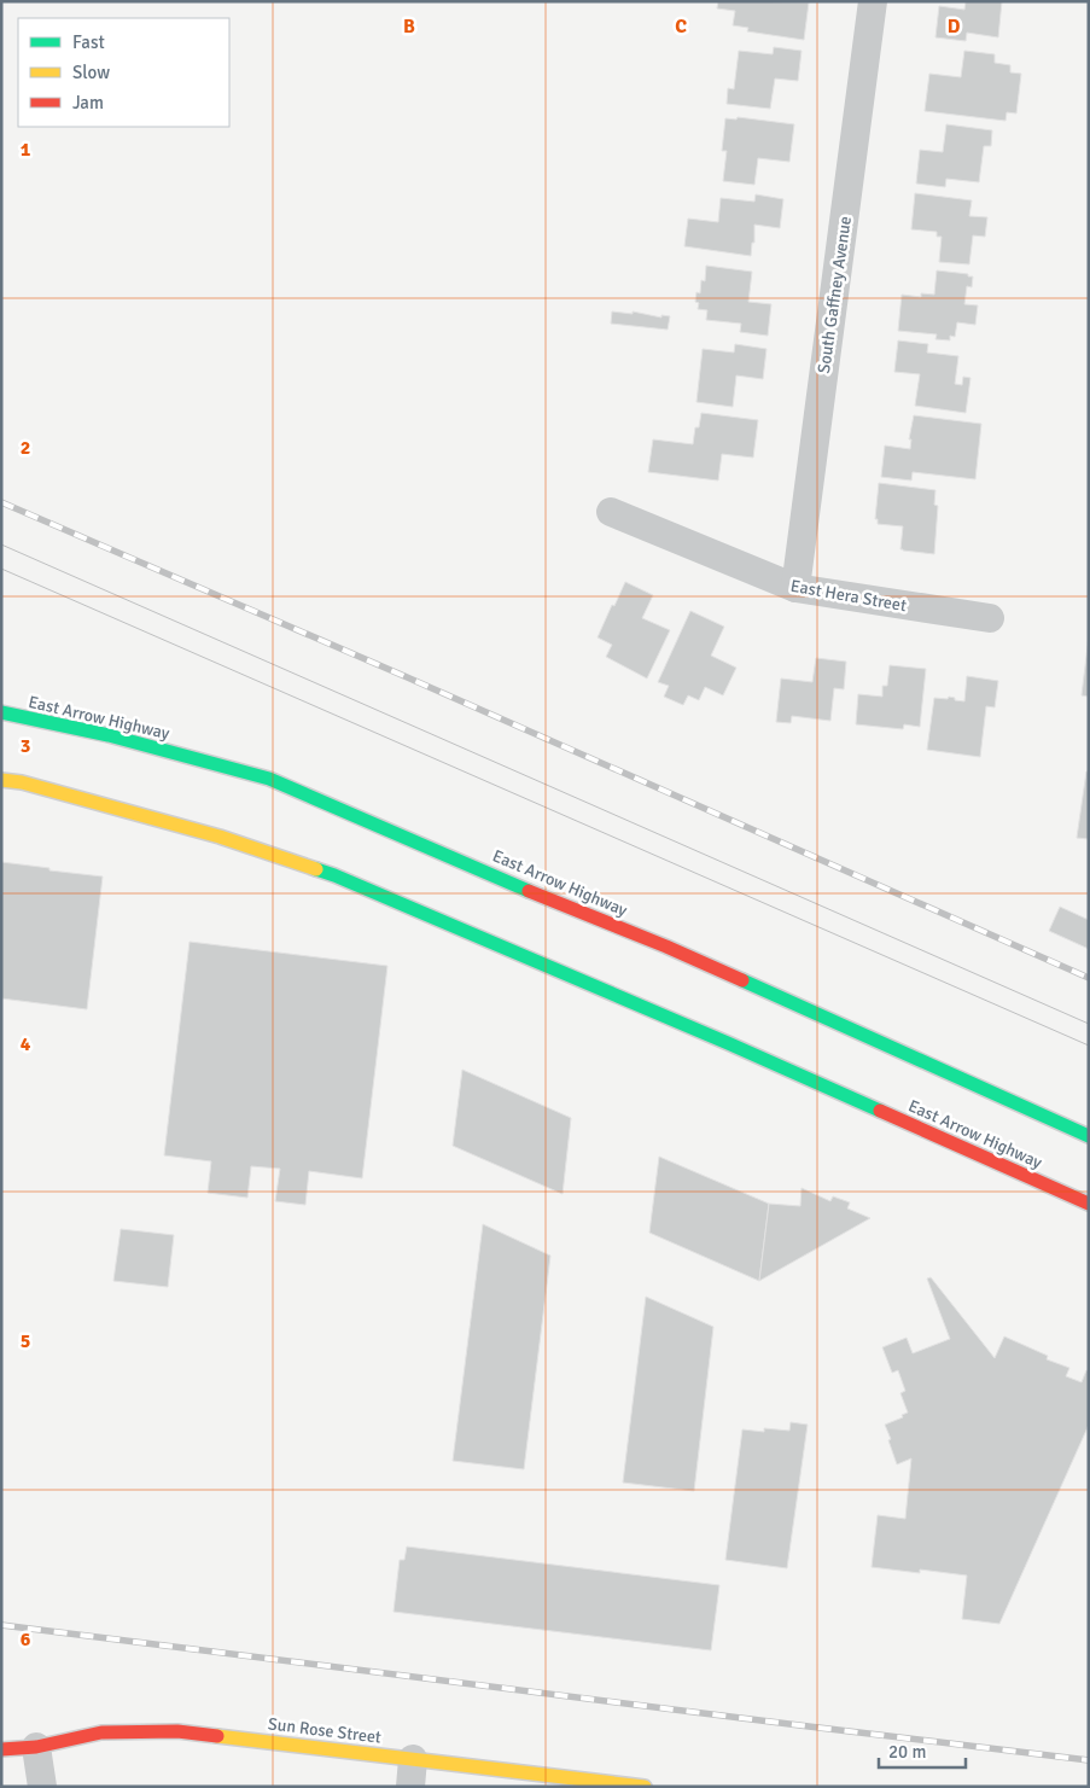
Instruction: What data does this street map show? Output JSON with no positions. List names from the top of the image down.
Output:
{
  "streets": {
    "main road": ["East Arrow Highway", "Sun Rose Street"],
    "street": ["South Gaffney Avenue", "East Hera Street"]
  },
  "crossings": [
    ["South Gaffney Avenue", "East Hera Street"]
  ],
  "legend": ["Fast", "Slow", "Jam"],
  "scale_bar": "20 m",
  "grid": {
    "columns": ["B", "C", "D"],
    "rows": [
      "1",
      "2",
      "3",
      "4",
      "5",
      "6"
    ]
  }
}
